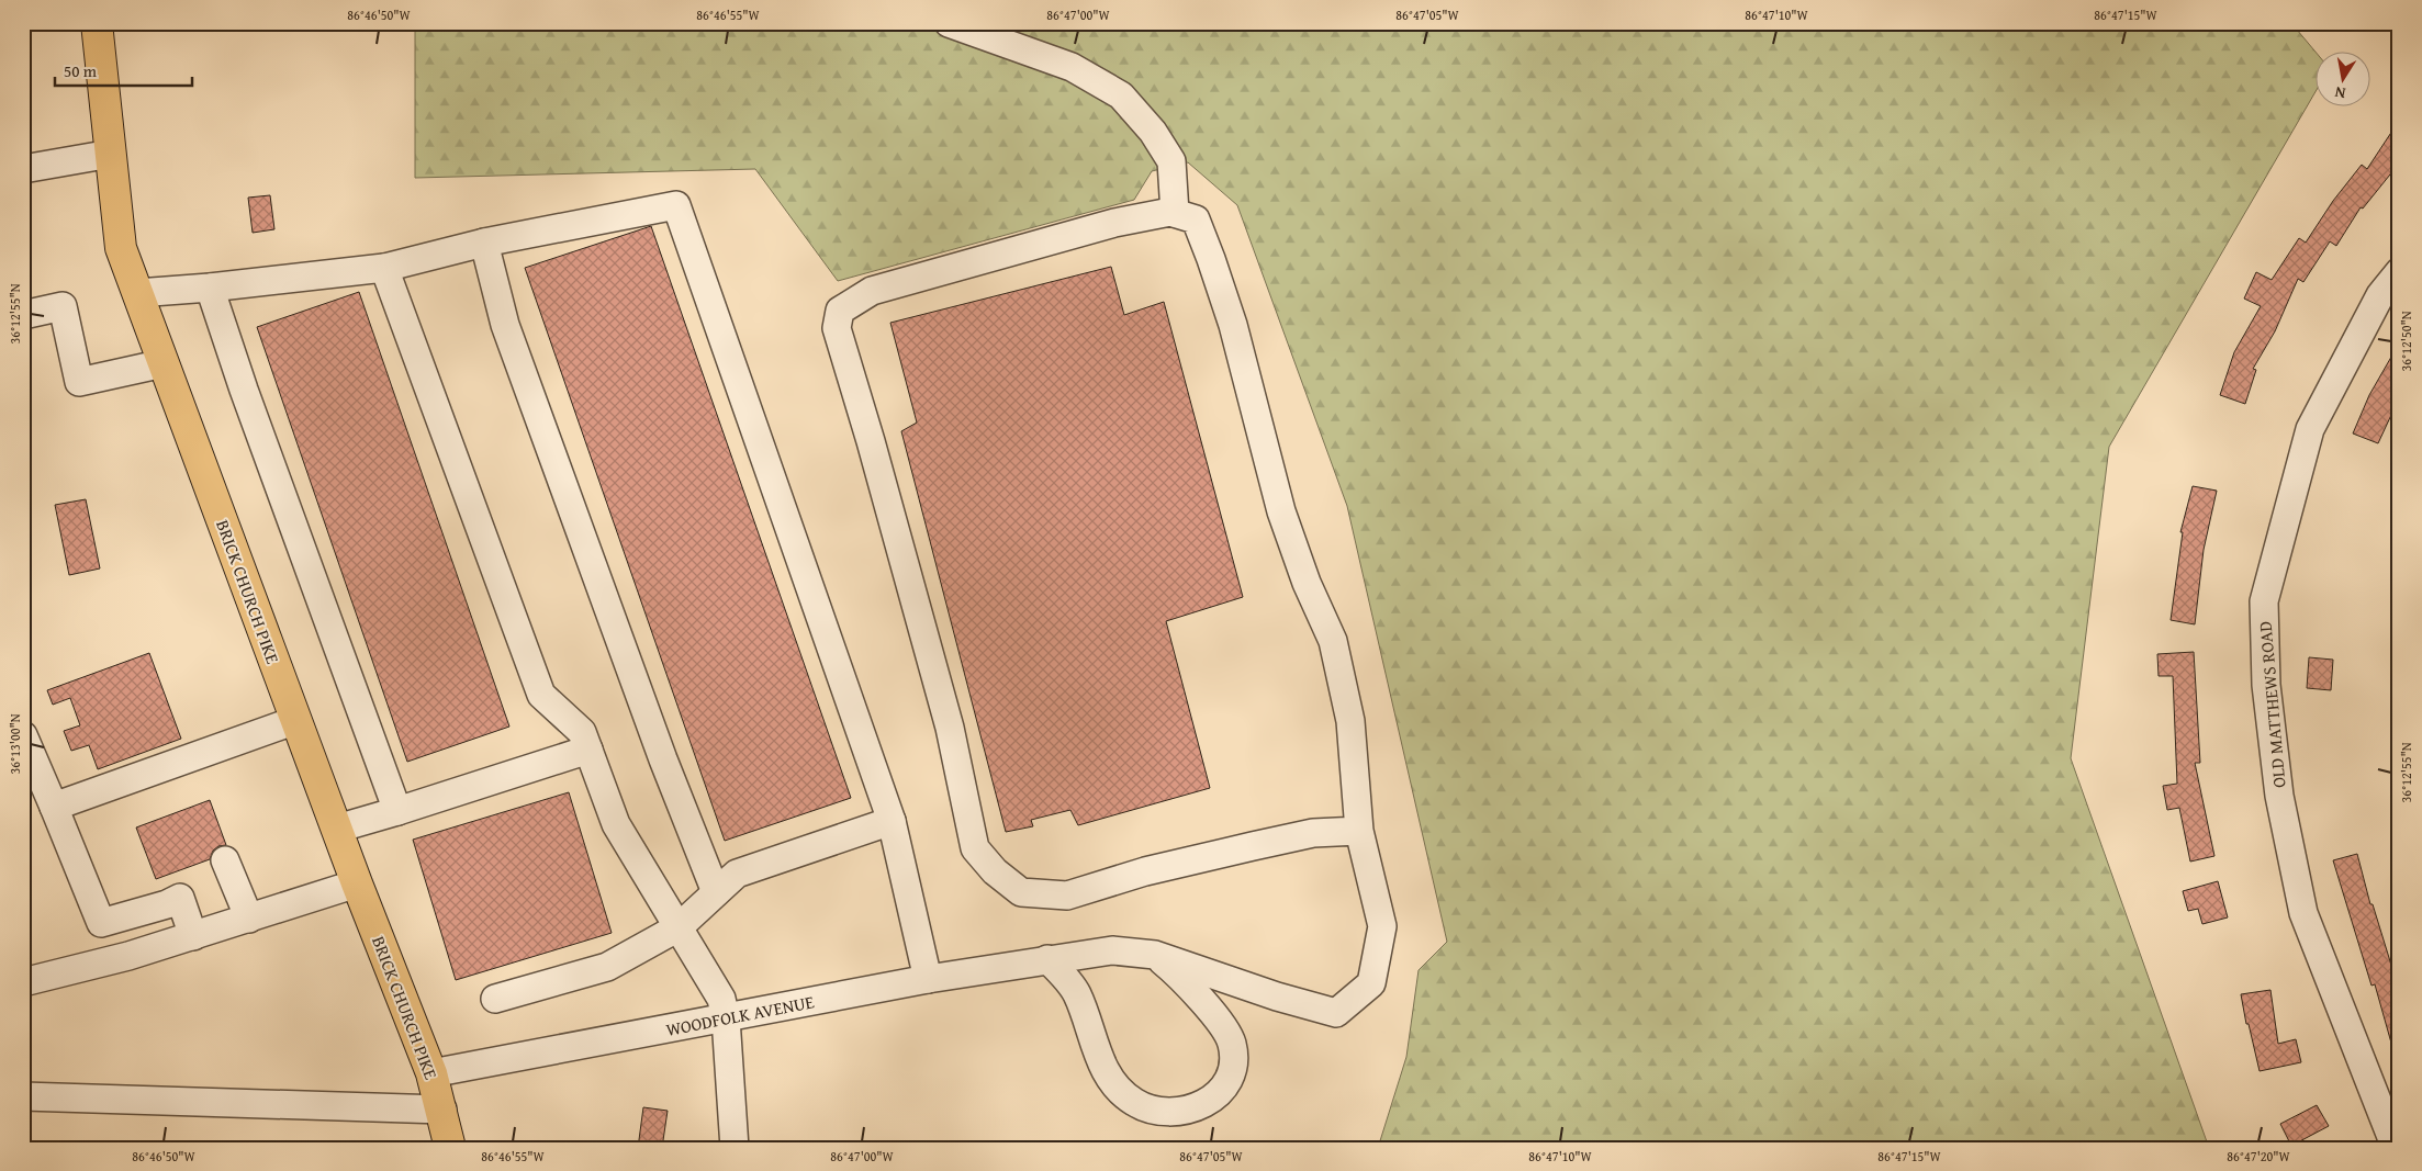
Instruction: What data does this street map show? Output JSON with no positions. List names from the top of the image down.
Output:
{
  "streets": {
    "main road": ["BRICK CHURCH PIKE"],
    "street": ["OLD MATTHEWS ROAD", "WOODFOLK AVENUE"]
  },
  "crossings": [
    ["BRICK CHURCH PIKE", "WOODFOLK AVENUE"]
  ],
  "scale_bar": "50 m",
  "north": "bottom",
  "coordinates": [
    "86°46'50\"W",
    "86°46'55\"W",
    "86°47'00\"W",
    "86°47'05\"W",
    "86°47'10\"W",
    "86°47'15\"W",
    "36°12'55\"N",
    "36°12'50\"N",
    "36°13'00\"N",
    "86°47'20\"W"
  ]
}
